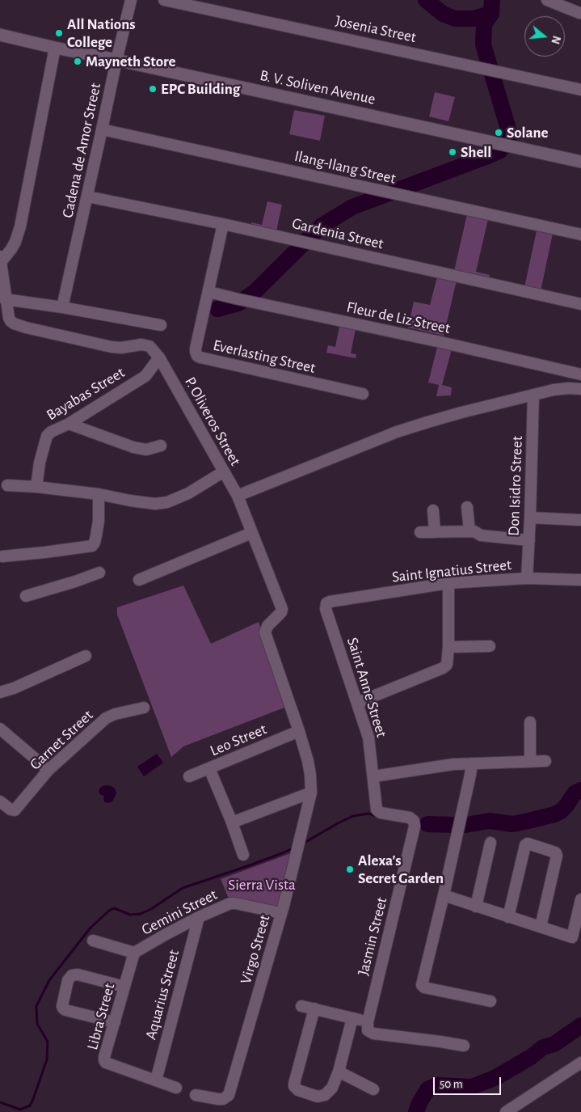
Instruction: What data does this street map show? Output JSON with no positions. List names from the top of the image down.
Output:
{
  "streets": {
    "main road": ["B. V. Soliven Avenue"],
    "street": [
      "Josenia Street",
      "Cadena de Amor Street",
      "Ilang-Ilang Street",
      "Gardenia Street",
      "Fleur de Liz Street",
      "Everlasting Street",
      "Bayabas Street",
      "P. Oliveros Street",
      "Don Isidro Street",
      "Saint Ignatius Street",
      "Saint Anne Street",
      "Garnet Street",
      "Leo Street",
      "Gemini Street",
      "Jasmin Street",
      "Virgo Street",
      "Aquarius Street",
      "Libra Street"
    ]
  },
  "crossings": [
    ["B. V. Soliven Avenue", "Cadena de Amor Street"],
    ["Cadena de Amor Street", "Ilang-Ilang Street"],
    ["Cadena de Amor Street", "Gardenia Street"],
    ["Gardenia Street", "Everlasting Street"],
    ["Fleur de Liz Street", "Everlasting Street"],
    ["Bayabas Street", "P. Oliveros Street"],
    ["P. Oliveros Street", "Virgo Street"],
    ["Don Isidro Street", "Saint Ignatius Street"],
    ["Saint Ignatius Street", "Saint Anne Street"],
    ["Saint Anne Street", "Jasmin Street"],
    ["Leo Street", "Virgo Street"],
    ["Gemini Street", "Virgo Street"],
    ["Gemini Street", "Aquarius Street"],
    ["Gemini Street", "Libra Street"],
    ["Aquarius Street", "Libra Street"]
  ],
  "parks": ["Sierra Vista"],
  "places": [
    "All Nations College",
    "Mayneth Store",
    "EPC Building",
    "Solane",
    "Shell",
    "Alexa's Secret Garden"
  ],
  "scale_bar": "50 m",
  "north": "right"
}
